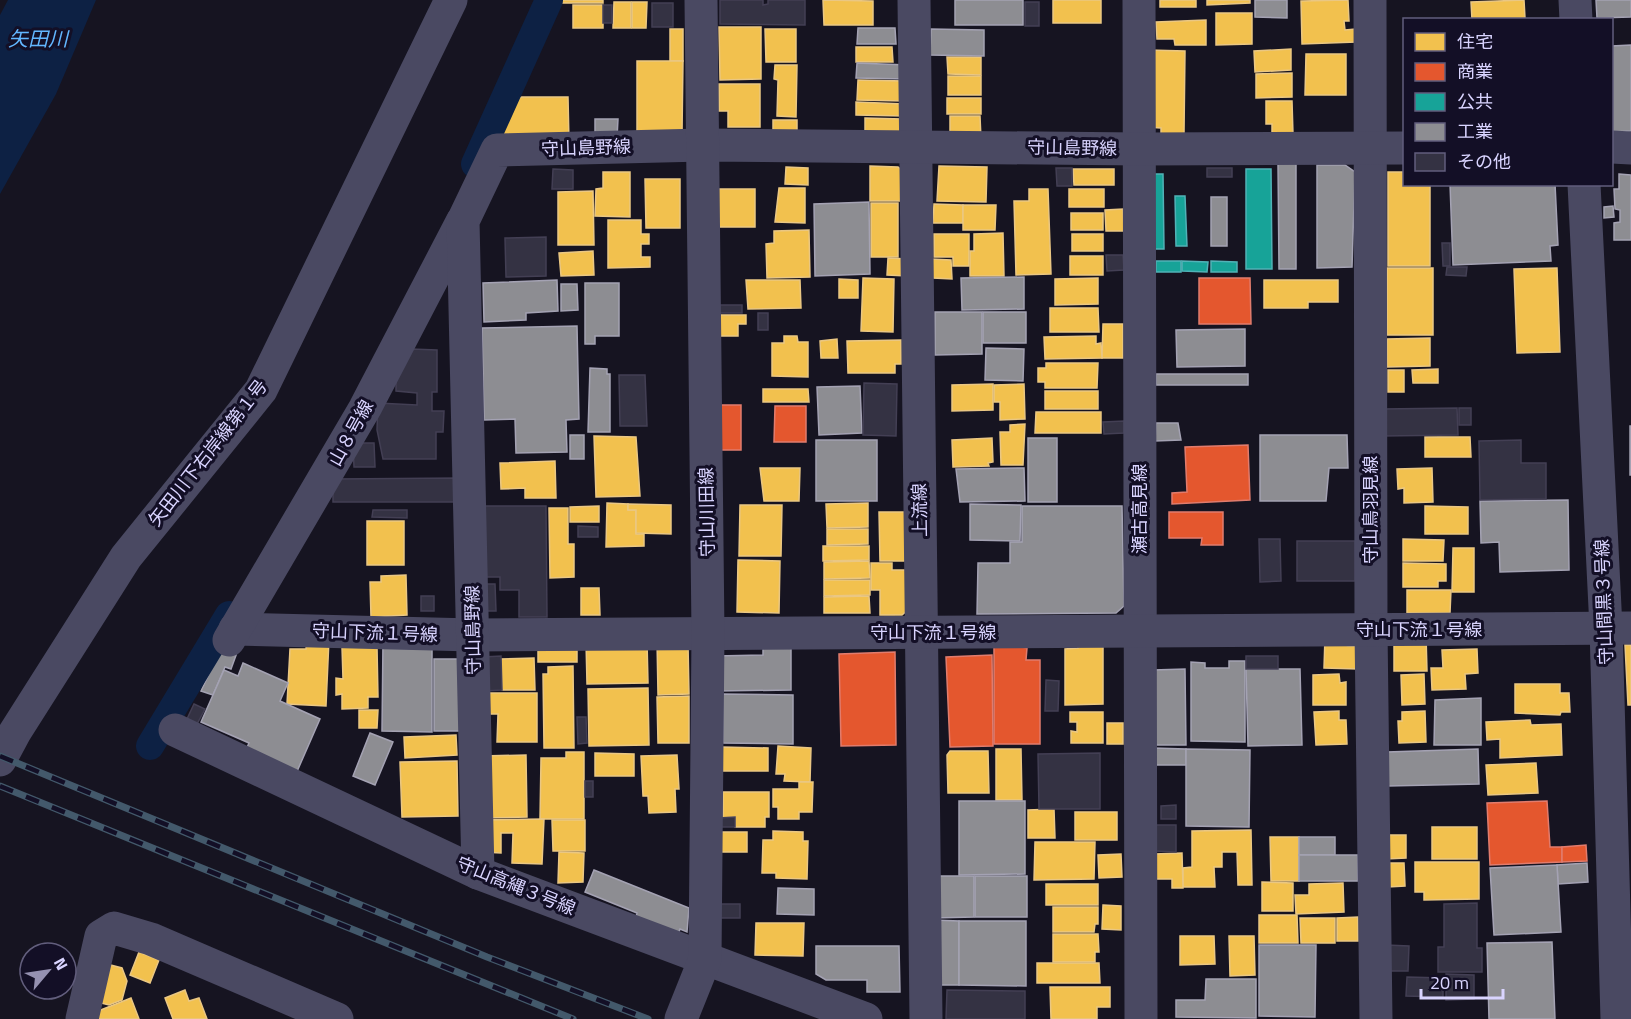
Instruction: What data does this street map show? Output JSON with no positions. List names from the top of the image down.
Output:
{
  "streets": {
    "street": [
      "守山島野線",
      "山８号線",
      "矢田川下右岸線第１号",
      "瀬古高見線",
      "上流線",
      "守山鳥羽見線",
      "守山川田線",
      "守山間黒３号線",
      "守山下流１号線",
      "守山高縄３号線"
    ]
  },
  "crossings": [
    ["守山島野線", "山８号線"],
    ["守山島野線", "瀬古高見線"],
    ["守山島野線", "上流線"],
    ["守山島野線", "守山鳥羽見線"],
    ["守山島野線", "守山川田線"],
    ["守山島野線", "守山下流１号線"],
    ["守山島野線", "守山高縄３号線"],
    ["山８号線", "守山下流１号線"],
    ["瀬古高見線", "守山下流１号線"],
    ["上流線", "守山下流１号線"],
    ["守山鳥羽見線", "守山下流１号線"],
    ["守山川田線", "守山下流１号線"],
    ["守山川田線", "守山高縄３号線"],
    ["守山間黒３号線", "守山下流１号線"]
  ],
  "water": ["矢田川"],
  "legend": [
    "住宅",
    "商業",
    "公共",
    "工業",
    "その他"
  ],
  "scale_bar": "20 m",
  "north": "top right"
}
